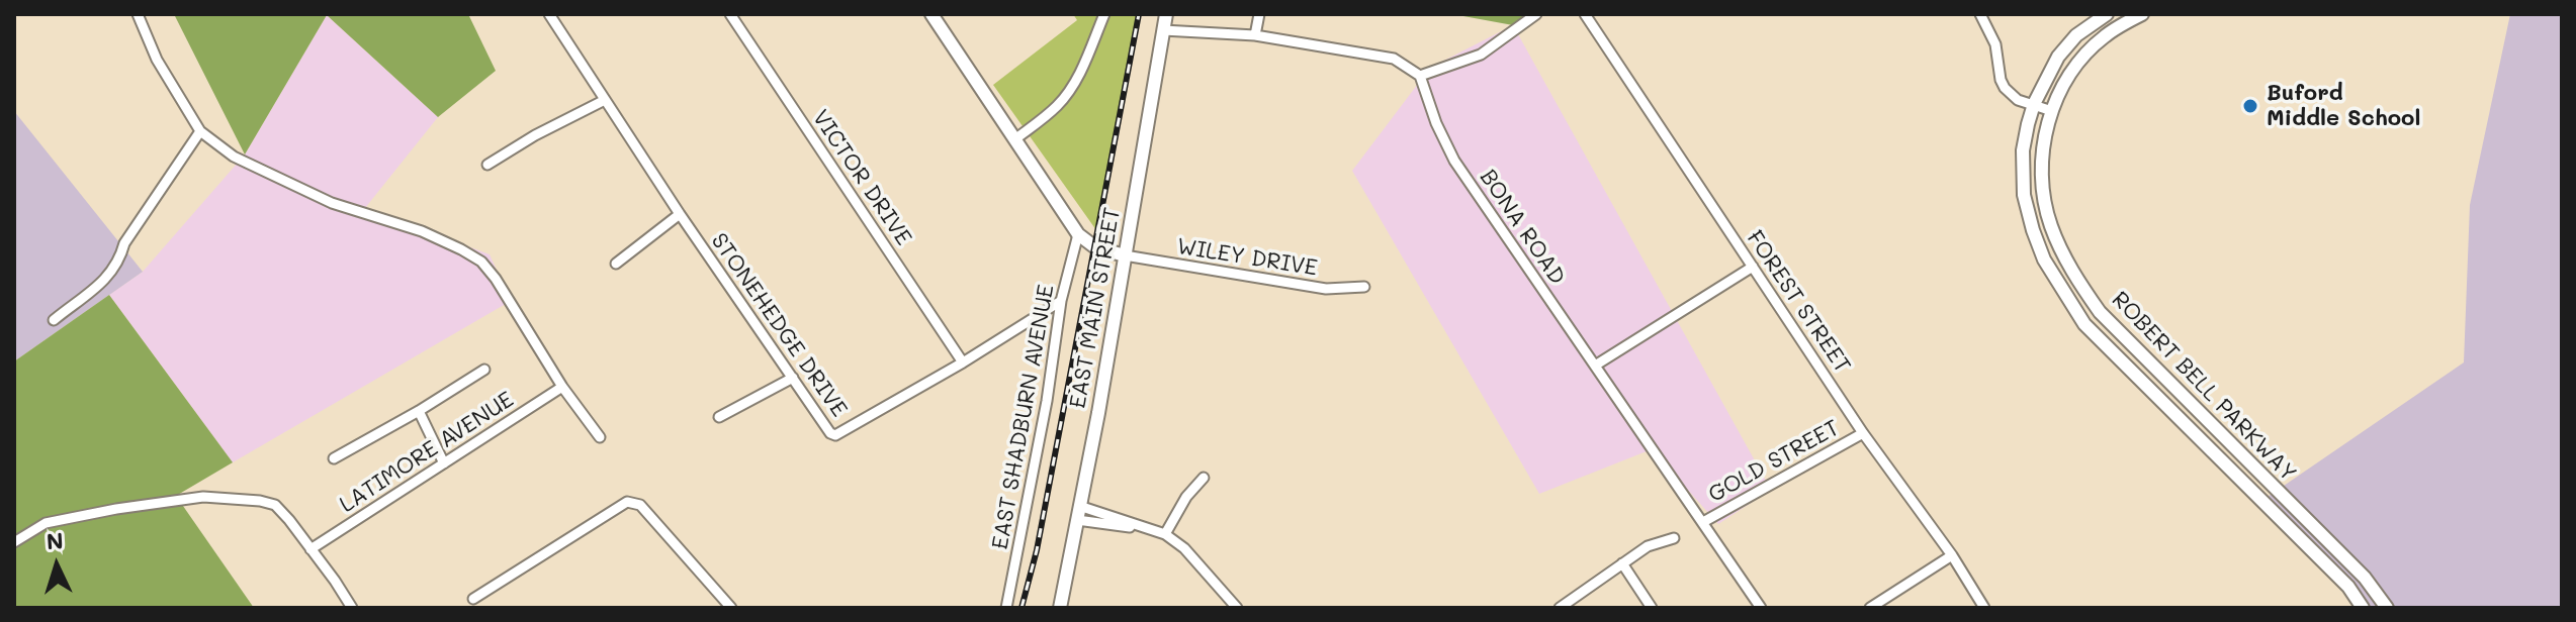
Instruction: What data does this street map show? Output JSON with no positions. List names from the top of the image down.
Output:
{
  "streets": {
    "main road": ["EAST MAIN STREET", "ROBERT BELL PARKWAY"],
    "street": [
      "VICTOR DRIVE",
      "BONA ROAD",
      "WILEY DRIVE",
      "FOREST STREET",
      "STONEHEDGE DRIVE",
      "EAST SHADBURN AVENUE",
      "LATIMORE AVENUE",
      "GOLD STREET"
    ]
  },
  "crossings": [
    ["VICTOR DRIVE", "STONEHEDGE DRIVE"],
    ["BONA ROAD", "GOLD STREET"],
    ["WILEY DRIVE", "EAST MAIN STREET"],
    ["FOREST STREET", "GOLD STREET"],
    ["STONEHEDGE DRIVE", "EAST SHADBURN AVENUE"]
  ],
  "places": ["Buford Middle School"],
  "north": "top"
}
